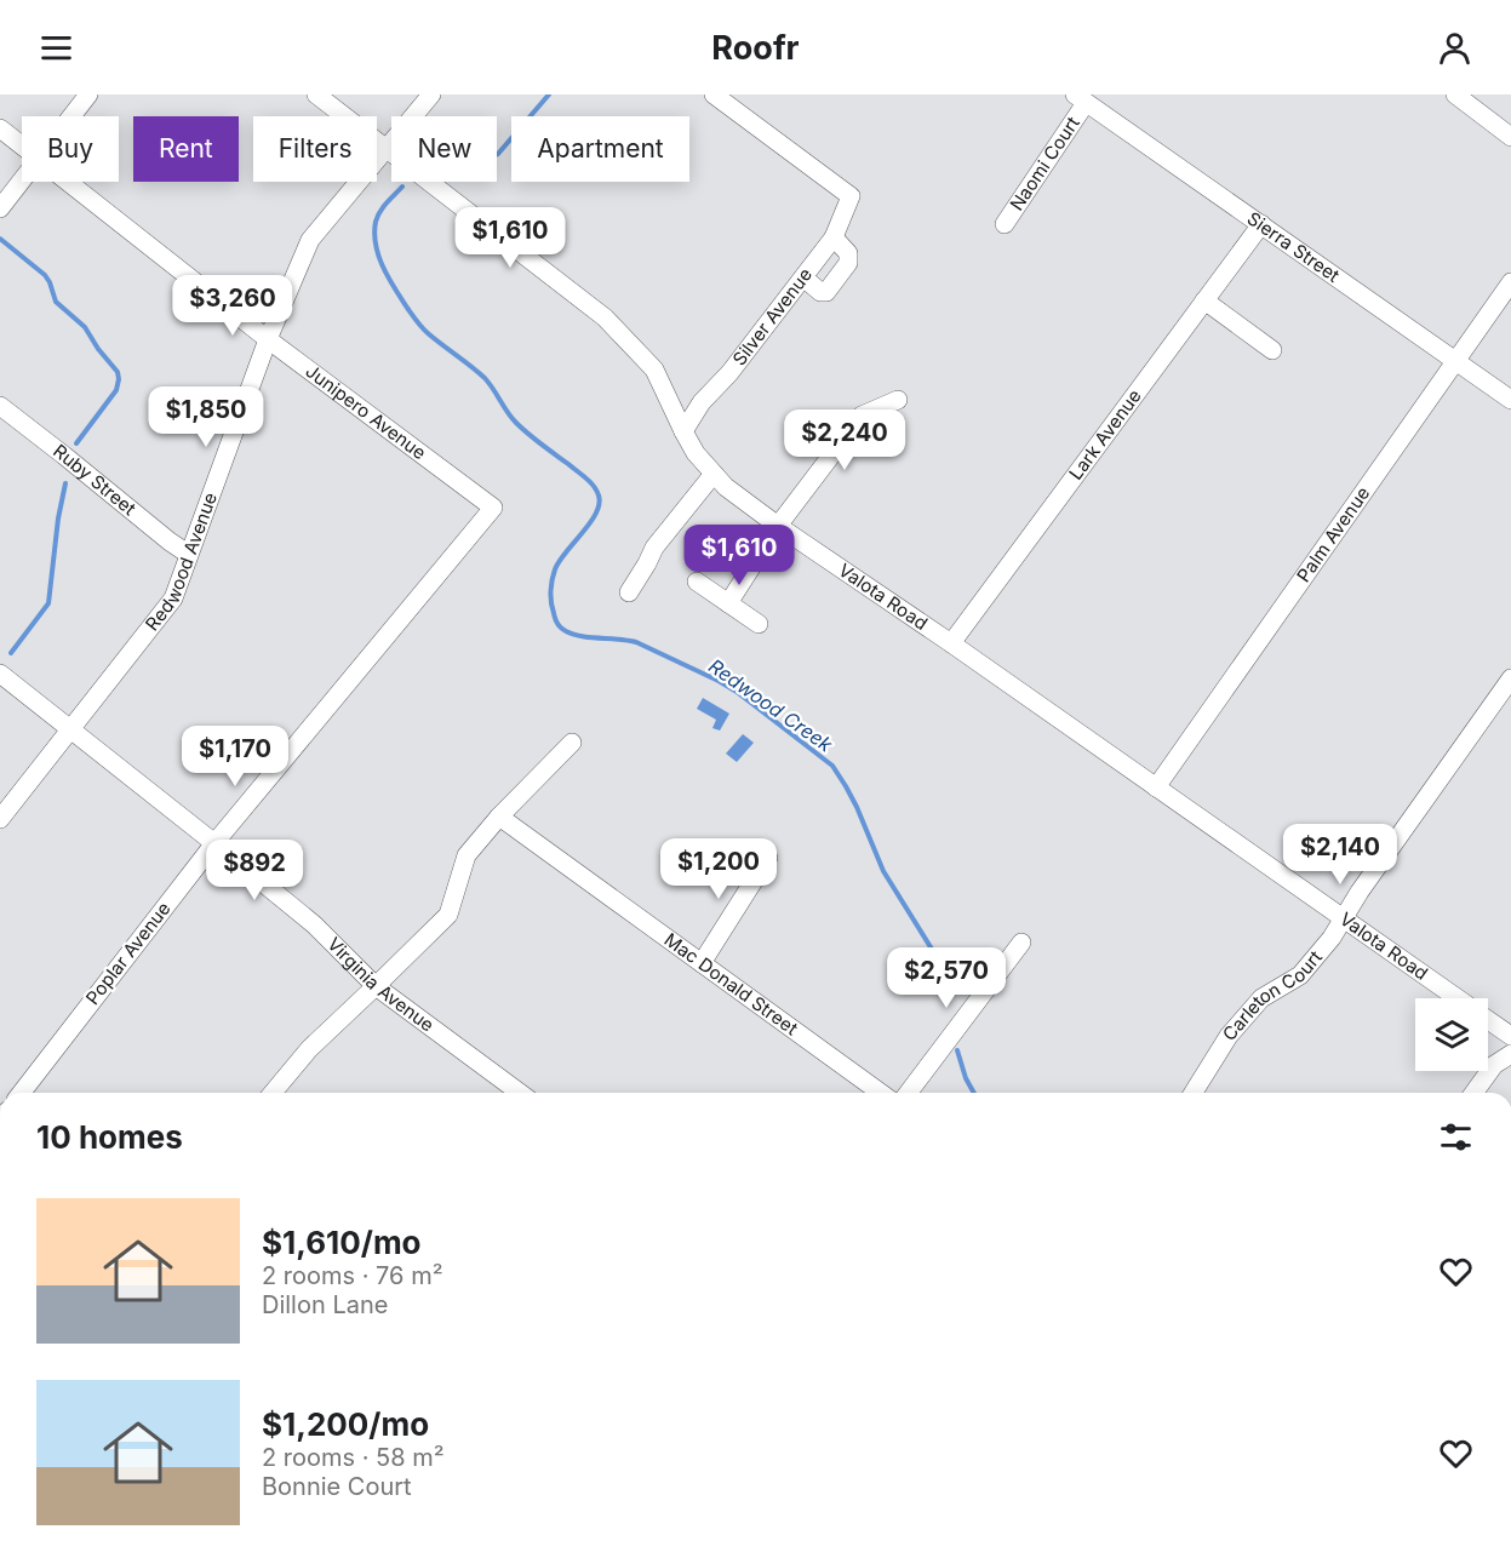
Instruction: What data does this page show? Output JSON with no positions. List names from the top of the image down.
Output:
{
  "streets": {
    "street": [
      "Naomi Court",
      "Sierra Street",
      "Silver Avenue",
      "Junipero Avenue",
      "Lark Avenue",
      "Ruby Street",
      "Palm Avenue",
      "Redwood Avenue",
      "Valota Road",
      "Poplar Avenue",
      "Virginia Avenue",
      "Mac Donald Street",
      "Carleton Court"
    ]
  },
  "crossings": [
    ["Naomi Court", "Sierra Street"],
    ["Sierra Street", "Lark Avenue"],
    ["Sierra Street", "Palm Avenue"],
    ["Silver Avenue", "Valota Road"],
    ["Junipero Avenue", "Redwood Avenue"],
    ["Junipero Avenue", "Poplar Avenue"],
    ["Lark Avenue", "Valota Road"],
    ["Ruby Street", "Redwood Avenue"],
    ["Palm Avenue", "Valota Road"],
    ["Redwood Avenue", "Valota Road"],
    ["Redwood Avenue", "Virginia Avenue"],
    ["Valota Road", "Carleton Court"],
    ["Poplar Avenue", "Virginia Avenue"]
  ],
  "water": ["Redwood Creek"],
  "page": {
    "header": "Roofr",
    "chip": [
      "Buy",
      "Rent",
      "Filters",
      "New",
      "Apartment"
    ],
    "price": [
      "$1,610",
      "$3,260",
      "$1,850",
      "$2,240",
      "$1,610",
      "$1,170",
      "$2,140",
      "$1,200",
      "$892",
      "$2,570"
    ],
    "heading": "10 homes",
    "list": [
      {
        "name": "$1,610/mo",
        "note": "2 rooms · 76 m² · Dillon Lane"
      },
      {
        "name": "$1,200/mo",
        "note": "2 rooms · 58 m² · Bonnie Court"
      }
    ]
  }
}
